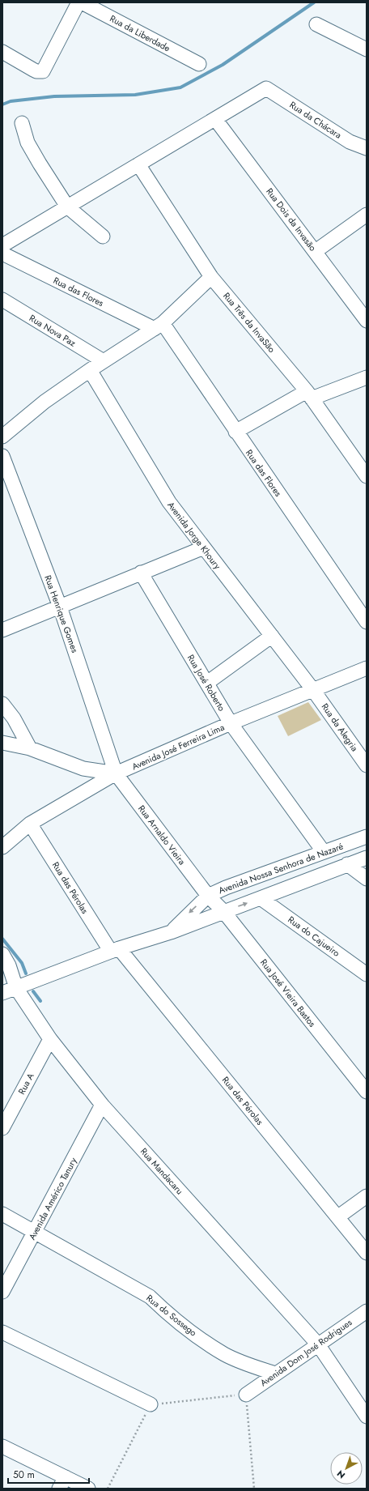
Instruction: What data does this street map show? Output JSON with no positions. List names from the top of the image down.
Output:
{
  "streets": {
    "street": [
      "Rua da Liberdade",
      "Rua da Chácara",
      "Rua Dois da Invasão",
      "Rua das Flores",
      "Rua Três da InvaSão",
      "Rua Nova Paz",
      "Avenida Jorge Khoury",
      "Rua Henrique Gomes",
      "Rua José Roberto",
      "Rua da Alegria",
      "Avenida José Ferreira Lima",
      "Rua Arnaldo Vieira",
      "Avenida Nossa Senhora de Nazaré",
      "Rua das Pérolas",
      "Rua do Cajueiro",
      "Rua José Vieira Bastos",
      "Rua A",
      "Rua Mandacaru",
      "Avenida Américo Tanury",
      "Rua do Sossego",
      "Avenida Dom José Rodrigues"
    ]
  },
  "crossings": [
    ["Rua da Chácara", "Rua Dois da Invasão"],
    ["Avenida Jorge Khoury", "Rua da Alegria"],
    ["Avenida Jorge Khoury", "Avenida José Ferreira Lima"],
    ["Rua Henrique Gomes", "Avenida José Ferreira Lima"],
    ["Rua Henrique Gomes", "Rua Arnaldo Vieira"],
    ["Rua José Roberto", "Avenida José Ferreira Lima"],
    ["Rua José Roberto", "Avenida Nossa Senhora de Nazaré"],
    ["Rua da Alegria", "Avenida José Ferreira Lima"],
    ["Avenida José Ferreira Lima", "Rua Arnaldo Vieira"],
    ["Avenida José Ferreira Lima", "Rua das Pérolas"],
    ["Rua Arnaldo Vieira", "Avenida Nossa Senhora de Nazaré"],
    ["Rua Arnaldo Vieira", "Rua José Vieira Bastos"],
    ["Avenida Nossa Senhora de Nazaré", "Rua das Pérolas"],
    ["Avenida Nossa Senhora de Nazaré", "Rua do Cajueiro"],
    ["Avenida Nossa Senhora de Nazaré", "Rua José Vieira Bastos"],
    ["Avenida Nossa Senhora de Nazaré", "Rua Mandacaru"],
    ["Rua A", "Rua Mandacaru"],
    ["Rua Mandacaru", "Avenida Américo Tanury"],
    ["Rua Mandacaru", "Avenida Dom José Rodrigues"],
    ["Avenida Américo Tanury", "Rua do Sossego"],
    ["Rua do Sossego", "Avenida Dom José Rodrigues"]
  ],
  "scale_bar": "50 m",
  "north": "bottom left"
}
